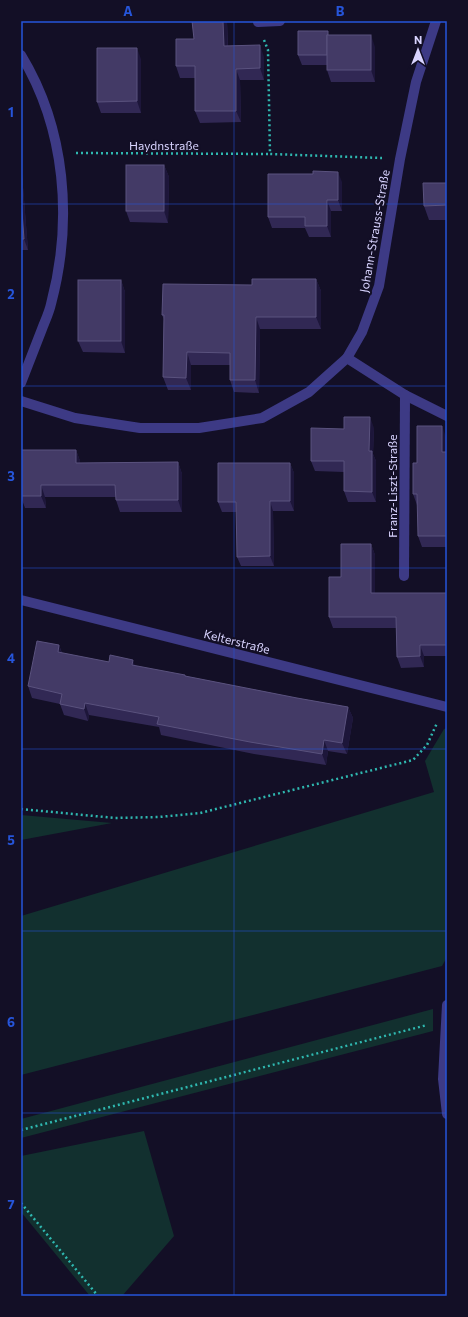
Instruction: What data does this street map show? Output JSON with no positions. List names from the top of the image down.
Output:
{
  "streets": {
    "street": ["Johann-Strauss-Straße", "Franz-Liszt-Straße", "Kelterstraße"],
    "path": ["Haydnstraße"]
  },
  "crossings": [
    ["Haydnstraße", "Johann-Strauss-Straße"]
  ],
  "north": "top",
  "grid": {
    "columns": ["A", "B"],
    "rows": [
      "1",
      "2",
      "3",
      "4",
      "5",
      "6",
      "7"
    ]
  }
}
